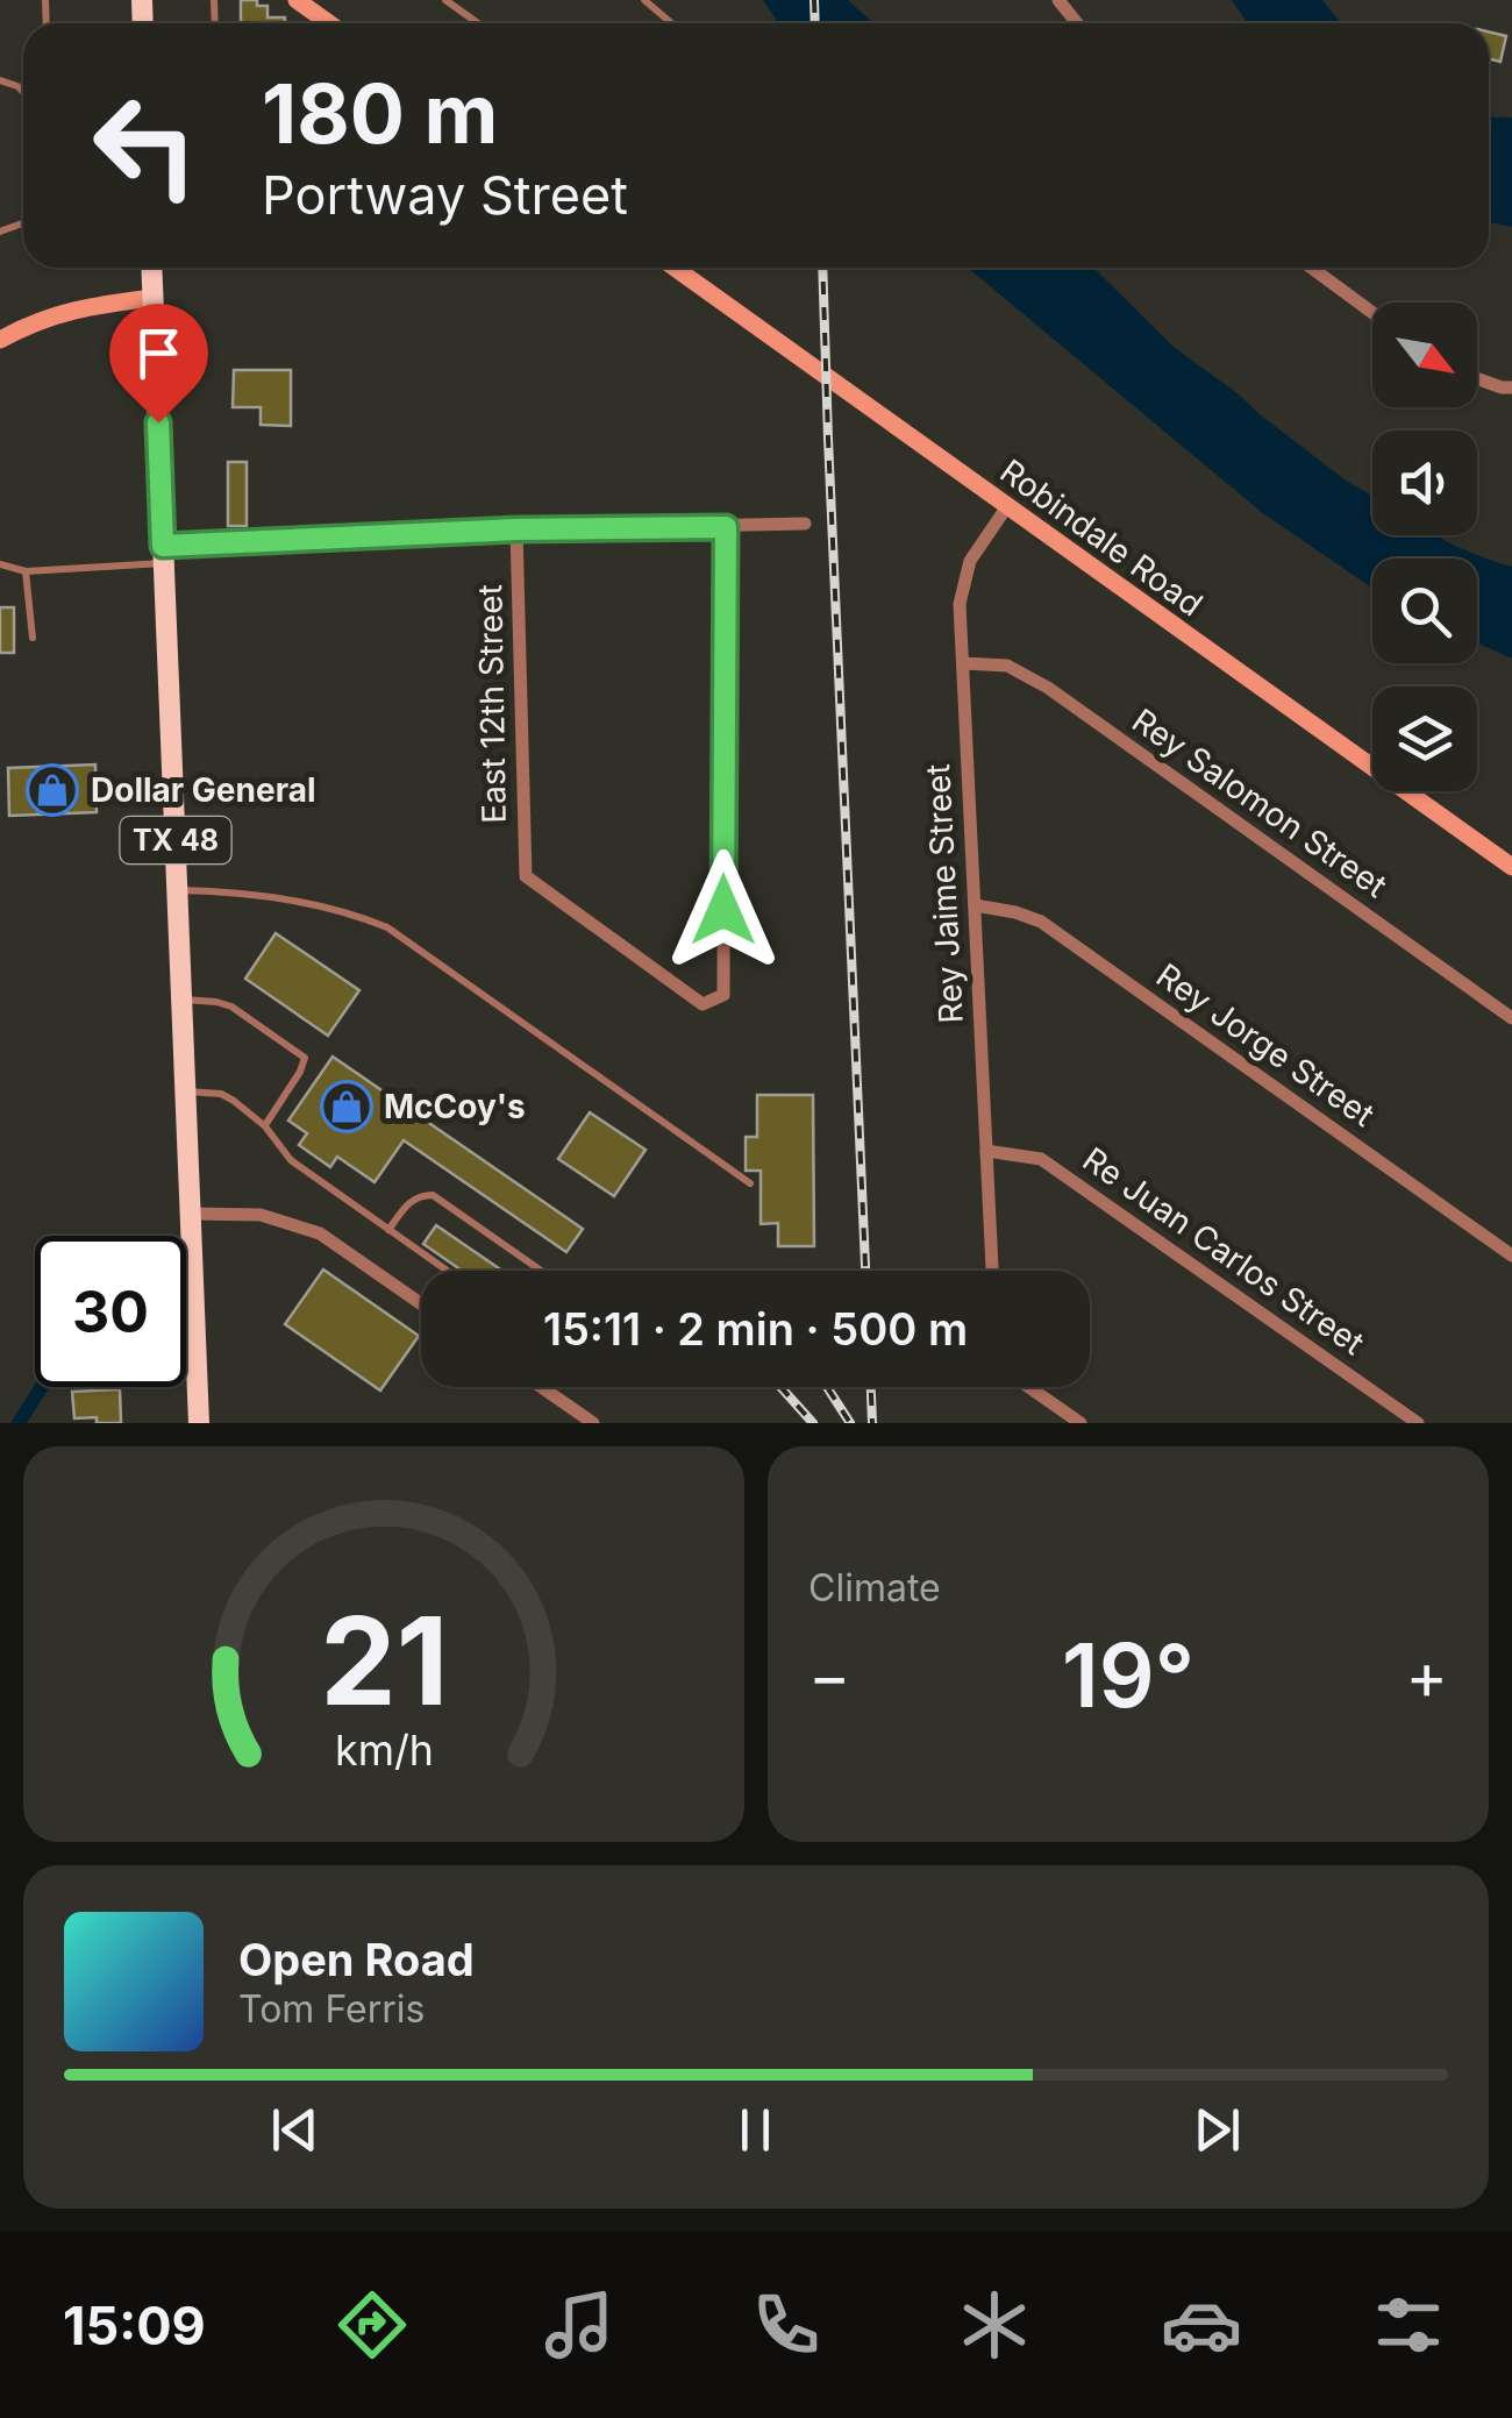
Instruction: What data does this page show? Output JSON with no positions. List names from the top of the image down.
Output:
{
  "streets": {
    "main road": ["TX 48"],
    "street": [
      "Robindale Road",
      "East 12th Street",
      "Rey Salomon Street",
      "Rey Jaime Street",
      "Rey Jorge Street",
      "Re Juan Carlos Street"
    ]
  },
  "crossings": [
    ["Robindale Road", "Rey Jaime Street"],
    ["Rey Salomon Street", "Rey Jaime Street"],
    ["Rey Jaime Street", "Rey Jorge Street"],
    ["Rey Jaime Street", "Re Juan Carlos Street"]
  ],
  "places": {
    "shop": ["Dollar General", "McCoy's"]
  },
  "north": "bottom right",
  "page": {
    "turn": ["180 m", "Portway Street"],
    "limit": "30",
    "trip": "15:11 · 2 min · 500 m",
    "tile": "Climate",
    "heat": ["−", "19°", "+"],
    "song": ["Open Road", "Tom Ferris"],
    "tabs": "15:09",
    "gauge": ["21", "km/h"]
  }
}
